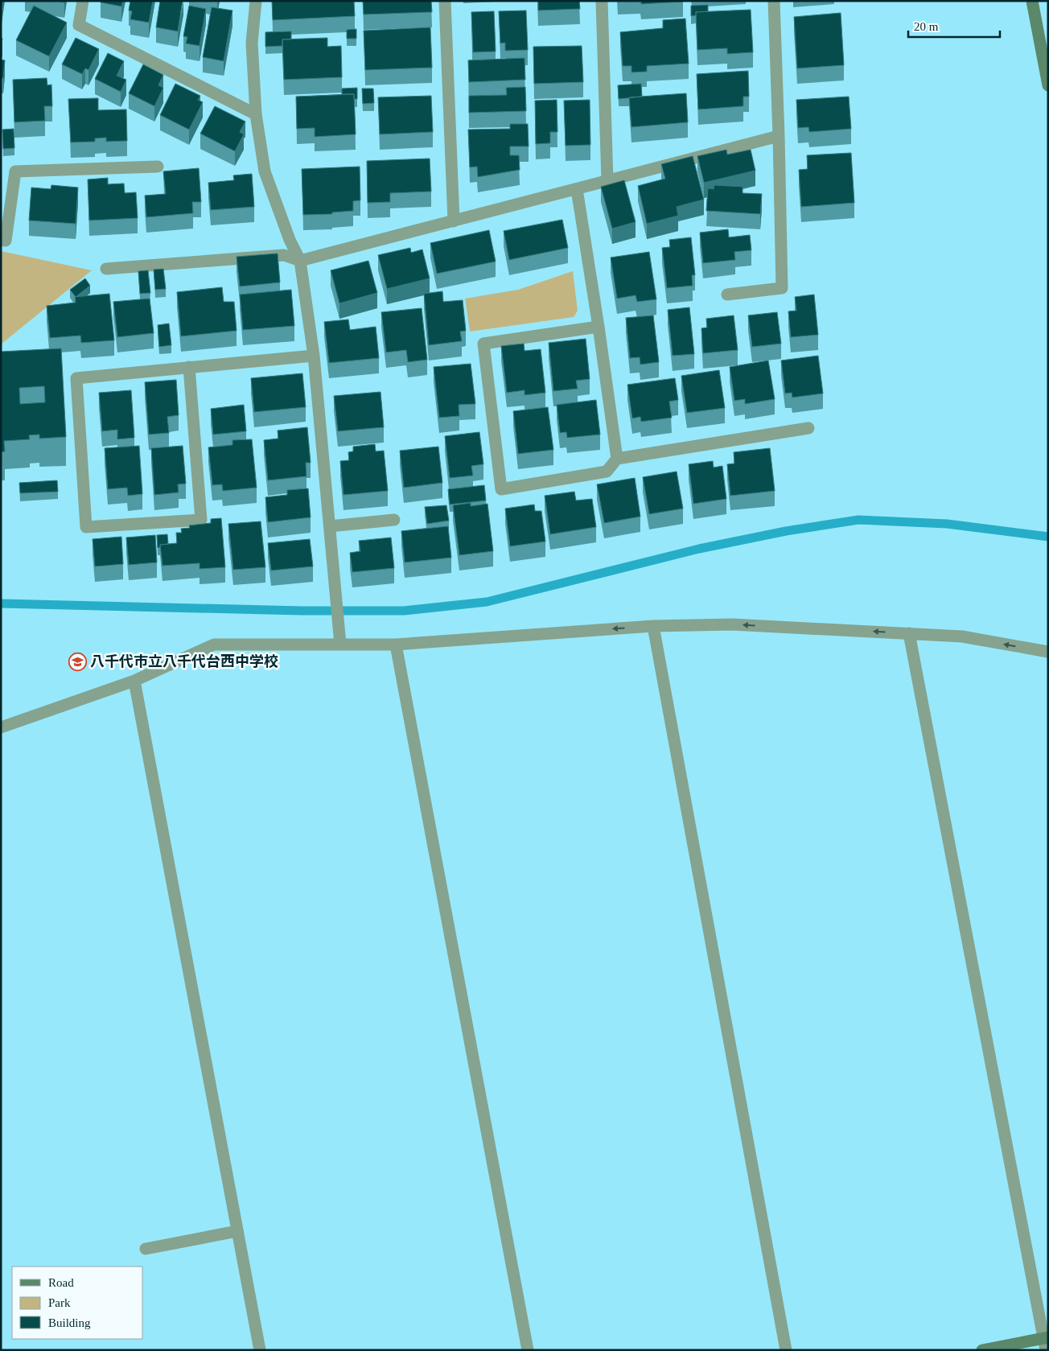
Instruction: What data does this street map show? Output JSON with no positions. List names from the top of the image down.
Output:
{
  "places": {
    "school or university": ["八千代市立八千代台西中学校"]
  },
  "legend": ["Road", "Park", "Building"],
  "scale_bar": "20 m"
}
